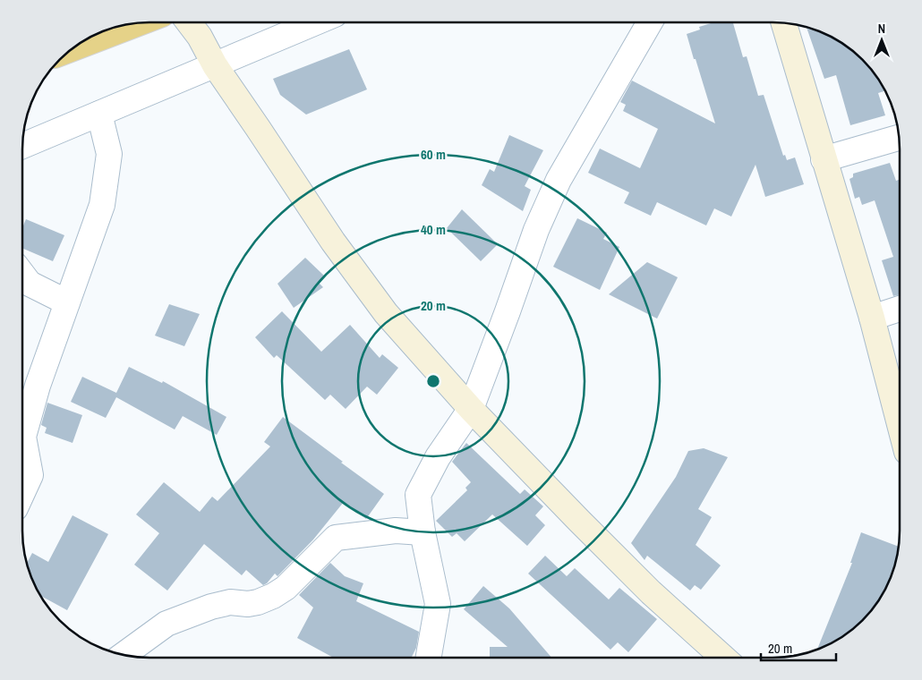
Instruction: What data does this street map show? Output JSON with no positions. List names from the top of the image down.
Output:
{
  "scale_bar": "20 m",
  "north": "top",
  "rings": ["60 m", "40 m", "20 m"]
}
